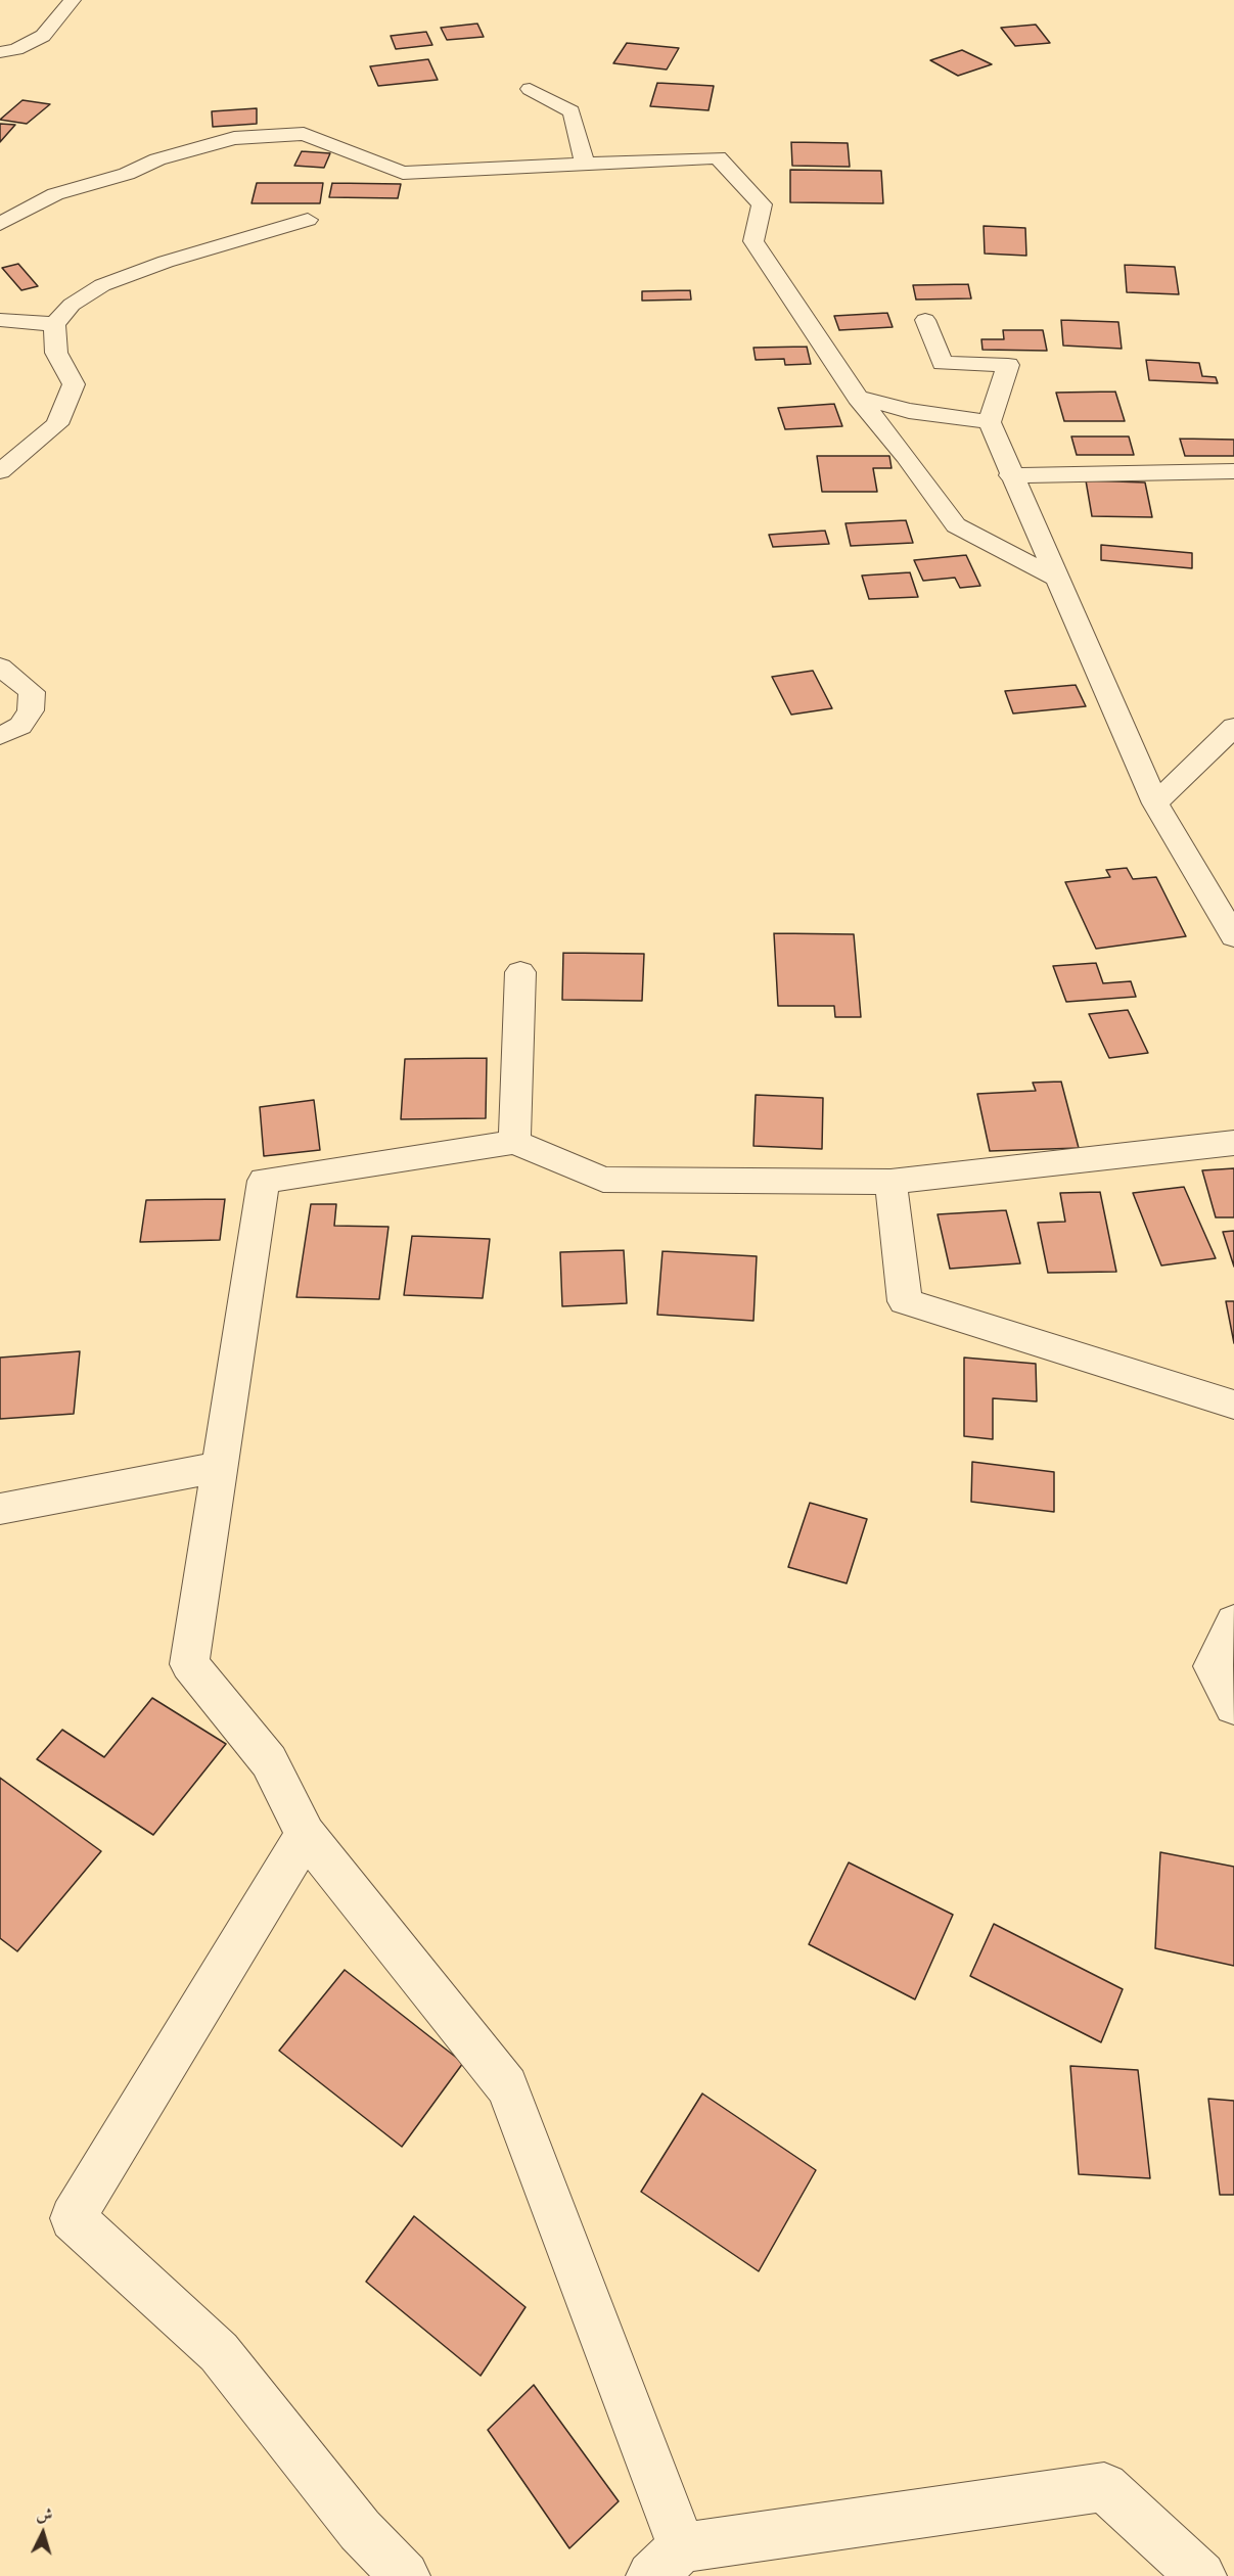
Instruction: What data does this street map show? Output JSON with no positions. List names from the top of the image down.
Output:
{
  "north": "top"
}
